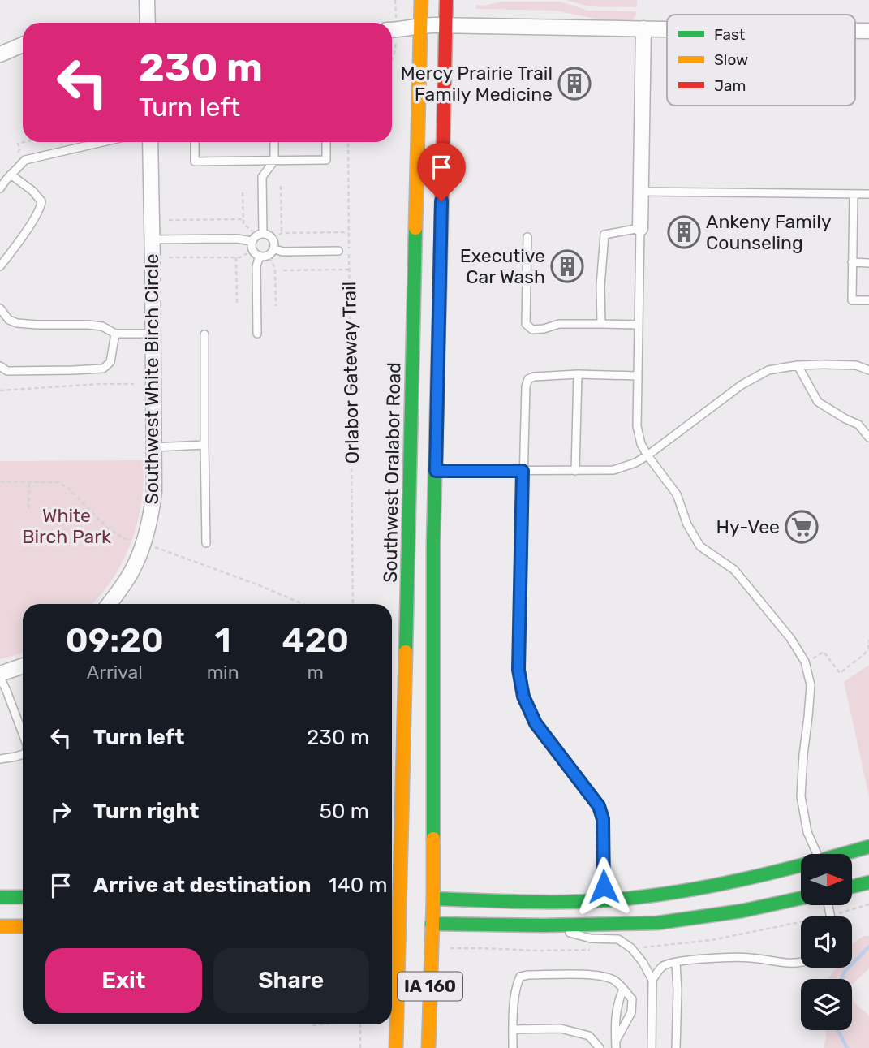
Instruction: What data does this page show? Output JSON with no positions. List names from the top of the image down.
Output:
{
  "streets": {
    "main road": ["Southwest Oralabor Road", "IA 160"],
    "street": ["Southwest White Birch Circle"],
    "path": ["Orlabor Gateway Trail"]
  },
  "parks": ["White Birch Park"],
  "places": {
    "building": ["Mercy Prairie Trail Family Medicine", "Ankeny Family Counseling", "Executive Car Wash"],
    "supermarket": ["Hy-Vee"]
  },
  "legend": ["Fast", "Slow", "Jam"],
  "north": "right",
  "page": {
    "turn": ["230 m", "Turn left"],
    "eta": [
      "09:20",
      "Arrival",
      "1",
      "min",
      "420",
      "m"
    ],
    "list": [
      {
        "name": "Turn left",
        "value": "230 m"
      },
      {
        "name": "Turn right",
        "value": "50 m"
      },
      {
        "name": "Arrive at destination",
        "value": "140 m"
      }
    ],
    "buttons": ["Exit", "Share"]
  }
}
